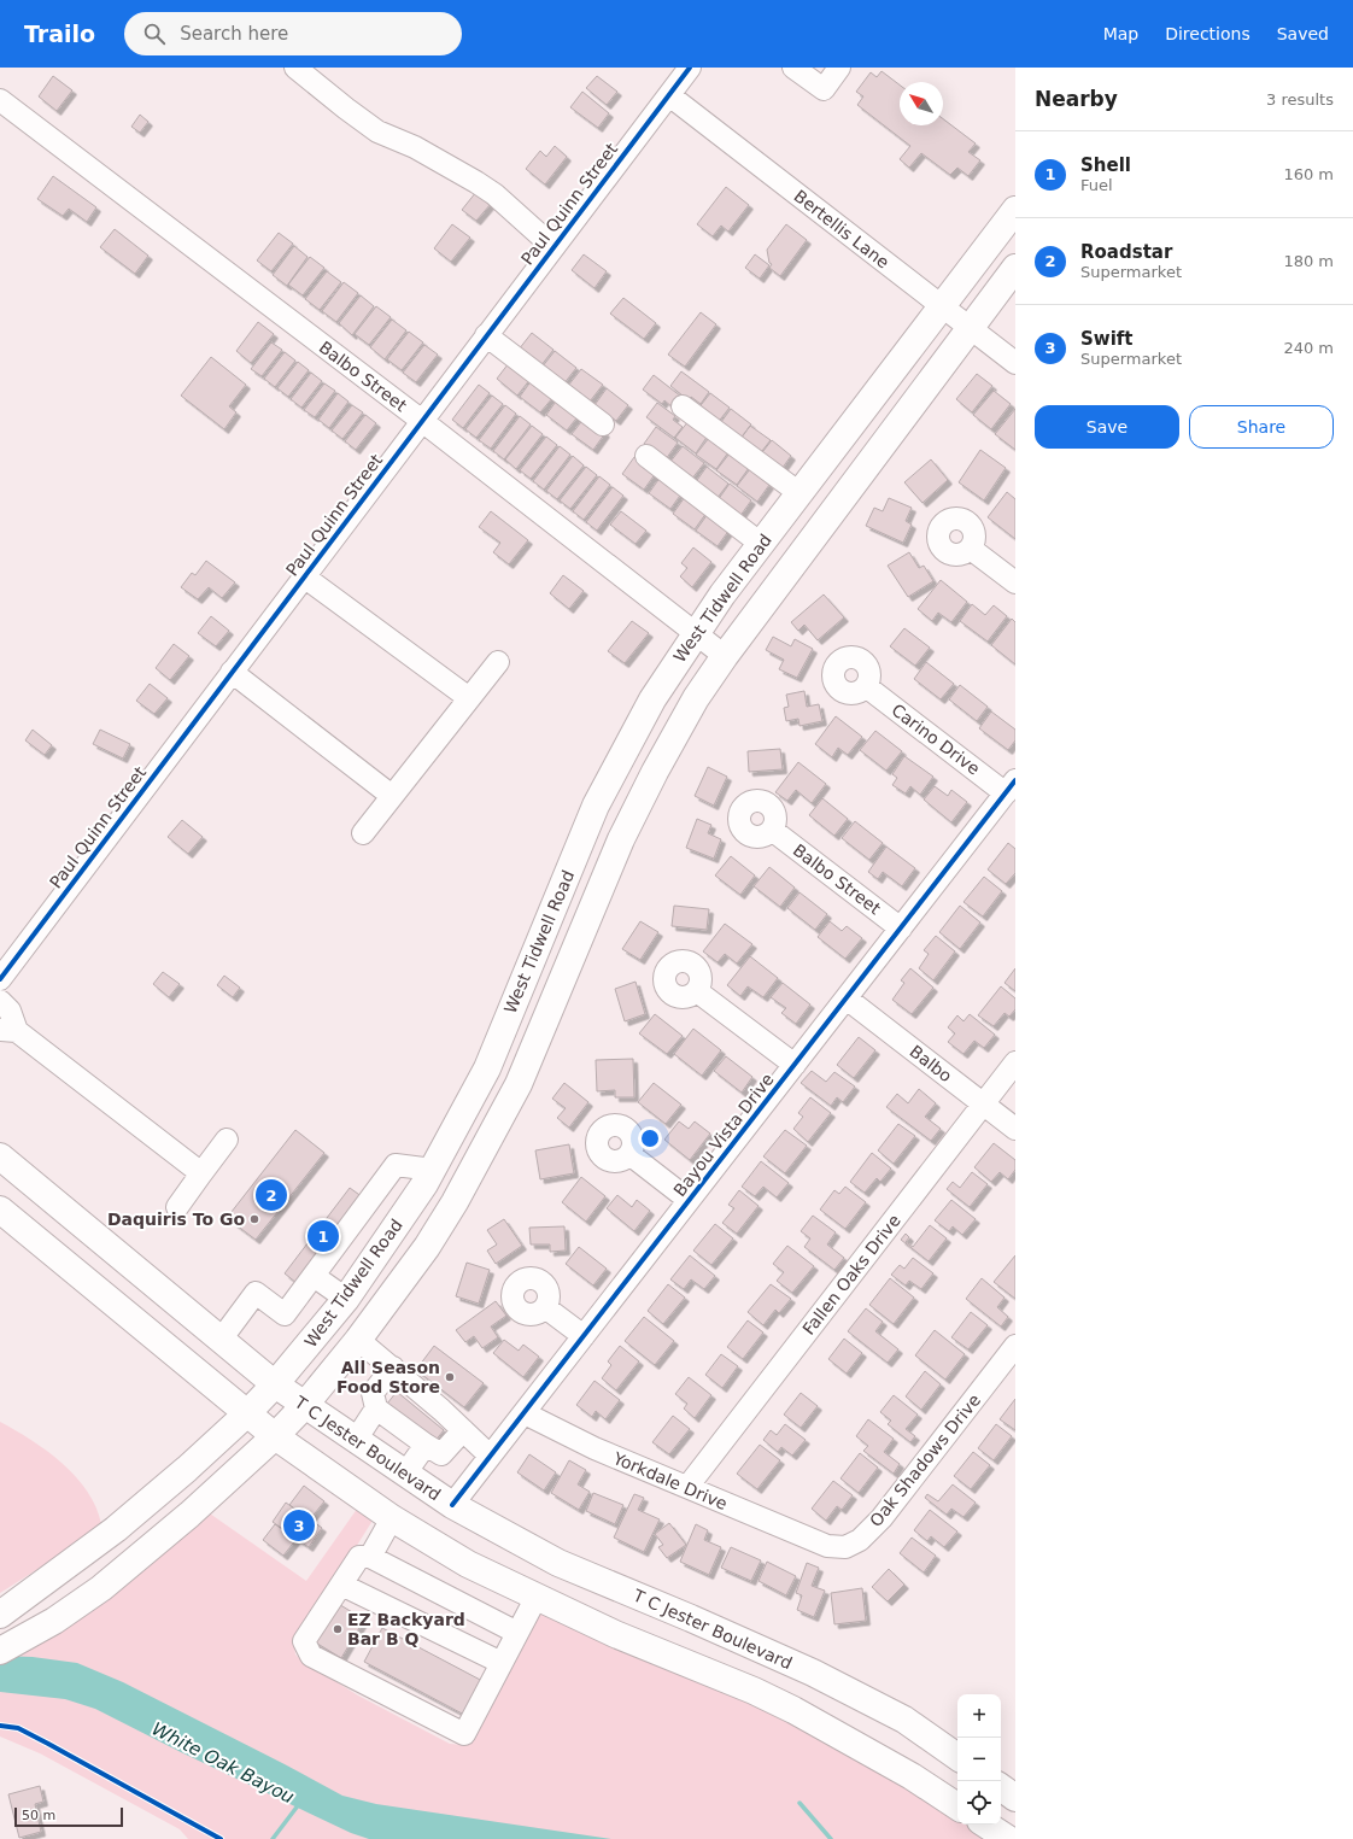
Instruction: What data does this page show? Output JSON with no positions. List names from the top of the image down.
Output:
{
  "streets": {
    "main road": ["West Tidwell Road", "T C Jester Boulevard"],
    "street": [
      "Paul Quinn Street",
      "Bertellis Lane",
      "Balbo Street",
      "Carino Drive",
      "Balbo",
      "Bayou Vista Drive",
      "Fallen Oaks Drive",
      "Oak Shadows Drive",
      "Yorkdale Drive"
    ]
  },
  "crossings": [
    ["Paul Quinn Street", "Bertellis Lane"],
    ["Paul Quinn Street", "Balbo Street"],
    ["Bertellis Lane", "West Tidwell Road"],
    ["Balbo Street", "West Tidwell Road"],
    ["Balbo Street", "Bayou Vista Drive"],
    ["West Tidwell Road", "T C Jester Boulevard"],
    ["Carino Drive", "Bayou Vista Drive"],
    ["Balbo", "Bayou Vista Drive"],
    ["Balbo", "Fallen Oaks Drive"],
    ["Bayou Vista Drive", "T C Jester Boulevard"],
    ["Bayou Vista Drive", "Yorkdale Drive"],
    ["Fallen Oaks Drive", "Yorkdale Drive"],
    ["Oak Shadows Drive", "Yorkdale Drive"]
  ],
  "water": ["White Oak Bayou"],
  "places": ["Daquiris To Go", "All Season Food Store", "EZ Backyard Bar B Q"],
  "scale_bar": "50 m",
  "north": "top left",
  "page": {
    "header": "Trailo",
    "search": "Search here",
    "nav": ["Map", "Directions", "Saved"],
    "heading": ["Nearby", "3 results"],
    "list": [
      {
        "mark": "1",
        "name": "Shell",
        "note": "Fuel",
        "value": "160 m"
      },
      {
        "mark": "2",
        "name": "Roadstar",
        "note": "Supermarket",
        "value": "180 m"
      },
      {
        "mark": "3",
        "name": "Swift",
        "note": "Supermarket",
        "value": "240 m"
      }
    ],
    "buttons": ["Save", "Share"],
    "pins": ["2", "1", "3"],
    "map_buttons": ["+", "−"],
    "scale": "50 m"
  }
}
